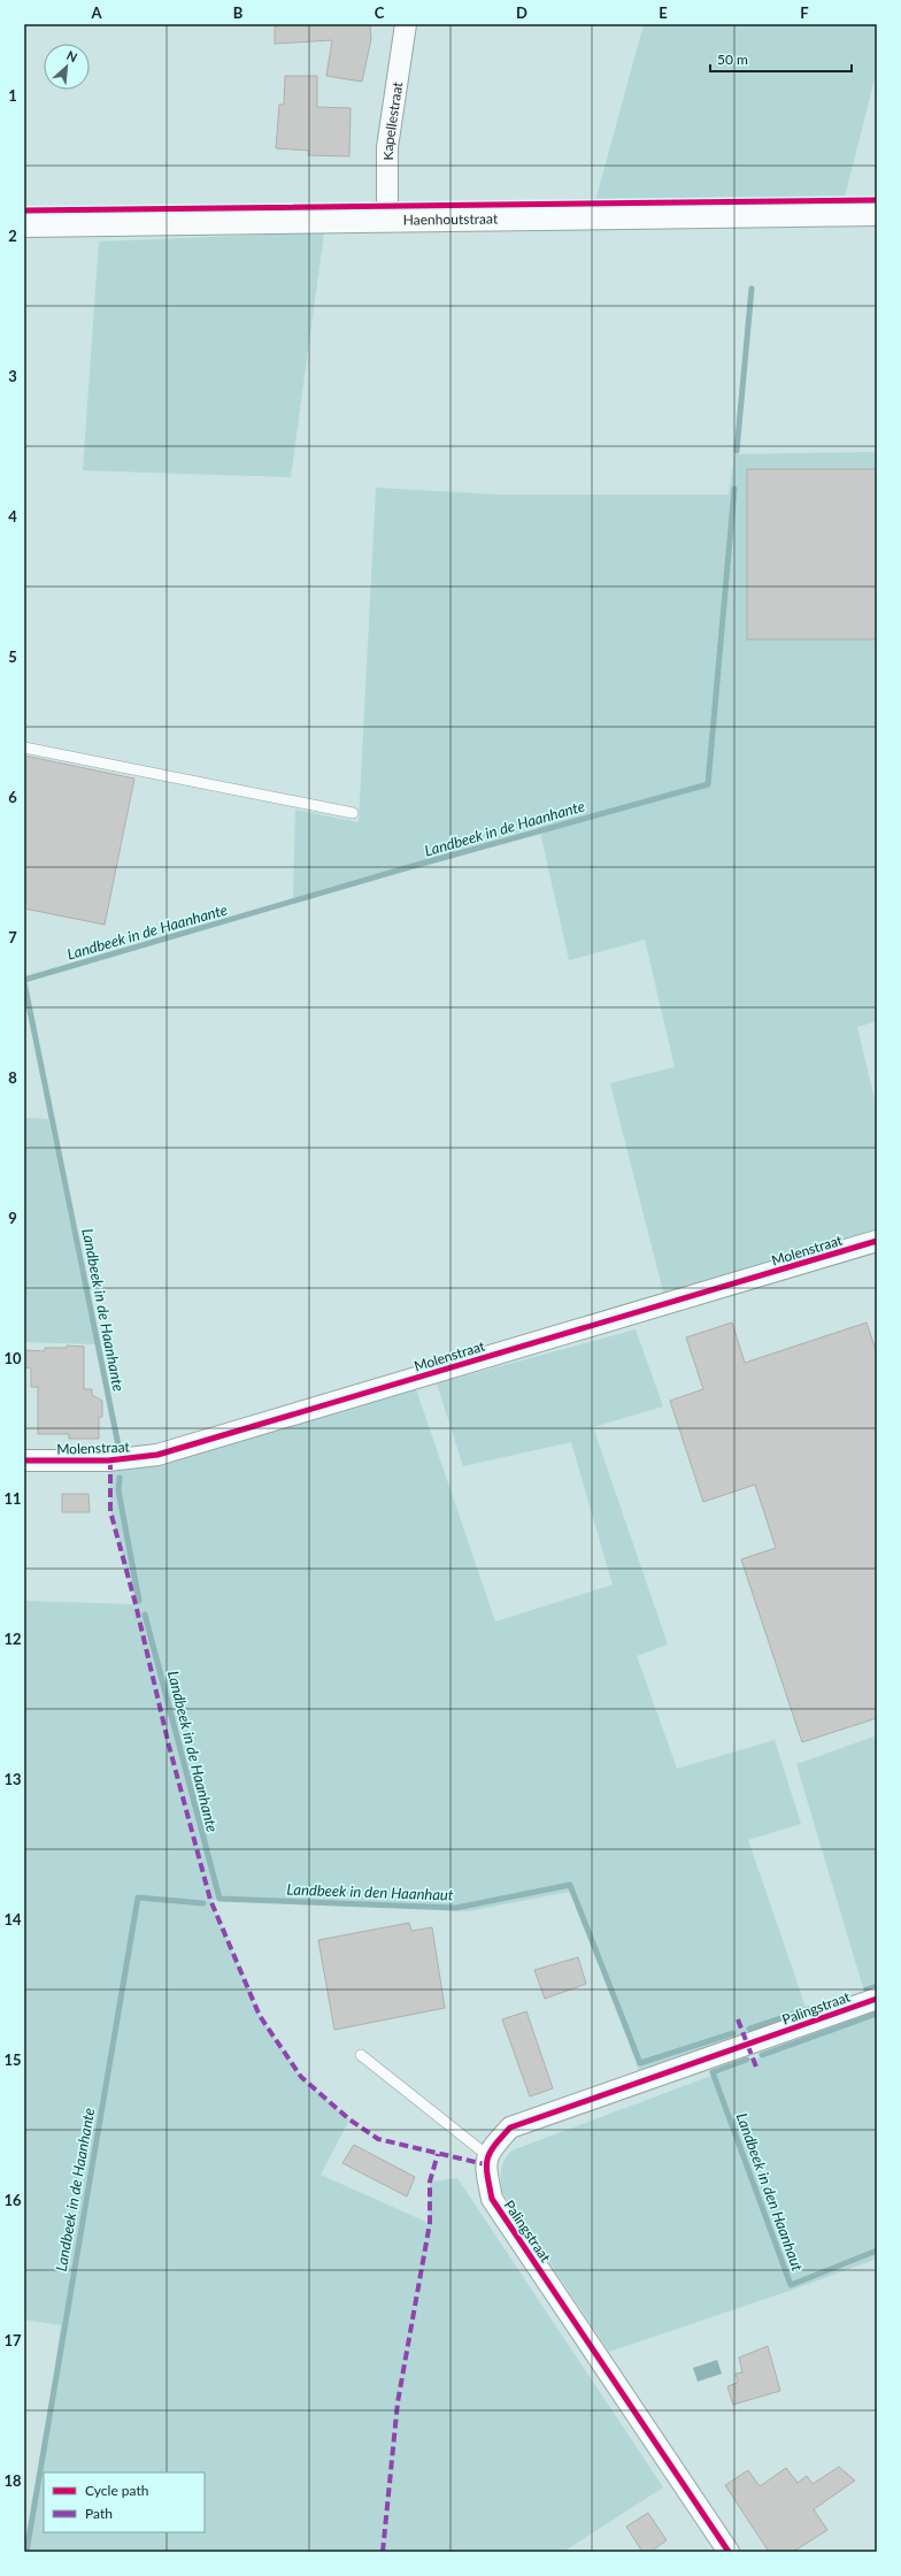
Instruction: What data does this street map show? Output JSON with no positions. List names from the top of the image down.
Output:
{
  "streets": {
    "street": [
      "Kapellestraat",
      "Haenhoutstraat",
      "Molenstraat",
      "Palingstraat"
    ]
  },
  "crossings": [
    ["Kapellestraat", "Haenhoutstraat"]
  ],
  "water": ["Landbeek in de Haanhante", "Landbeek in den Haanhaut"],
  "legend": ["Cycle path", "Path"],
  "scale_bar": "50 m",
  "north": "top right",
  "grid": {
    "columns": [
      "A",
      "B",
      "C",
      "D",
      "E",
      "F"
    ],
    "rows": [
      "1",
      "2",
      "3",
      "4",
      "5",
      "6",
      "7",
      "8",
      "9",
      "10",
      "11",
      "12",
      "13",
      "14",
      "15",
      "16",
      "17",
      "18"
    ]
  }
}
